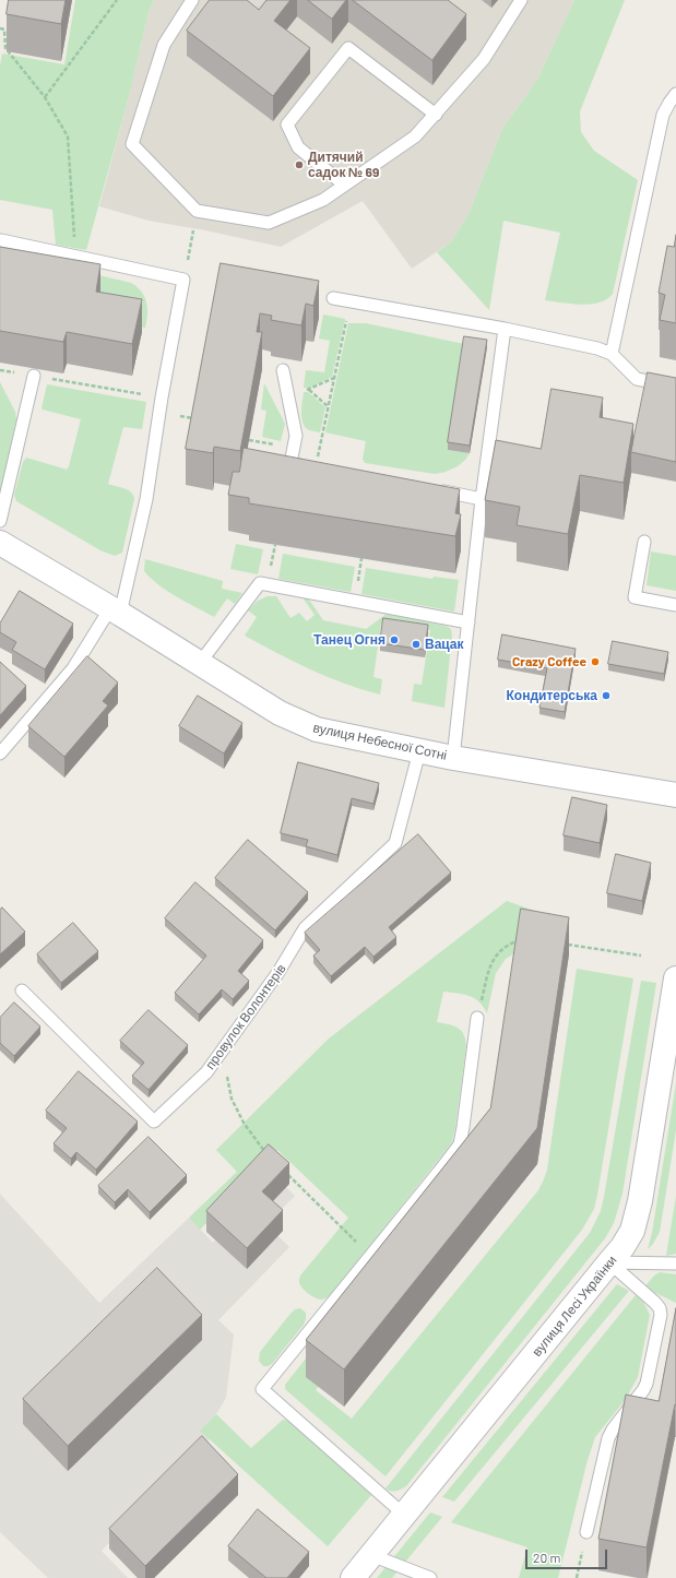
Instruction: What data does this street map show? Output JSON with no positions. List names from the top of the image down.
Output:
{
  "streets": {
    "street": ["вулиця Небесної Сотні", "вулиця Лесі Українки"],
    "lane": ["провулок Волонтерів"]
  },
  "crossings": [
    ["вулиця Небесної Сотні", "провулок Волонтерів"]
  ],
  "places": [
    "Дитячий садок № 69",
    "Танец Огня",
    "Вацак",
    "Crazy Coffee",
    "Кондитерська"
  ],
  "scale_bar": "20 m"
}
